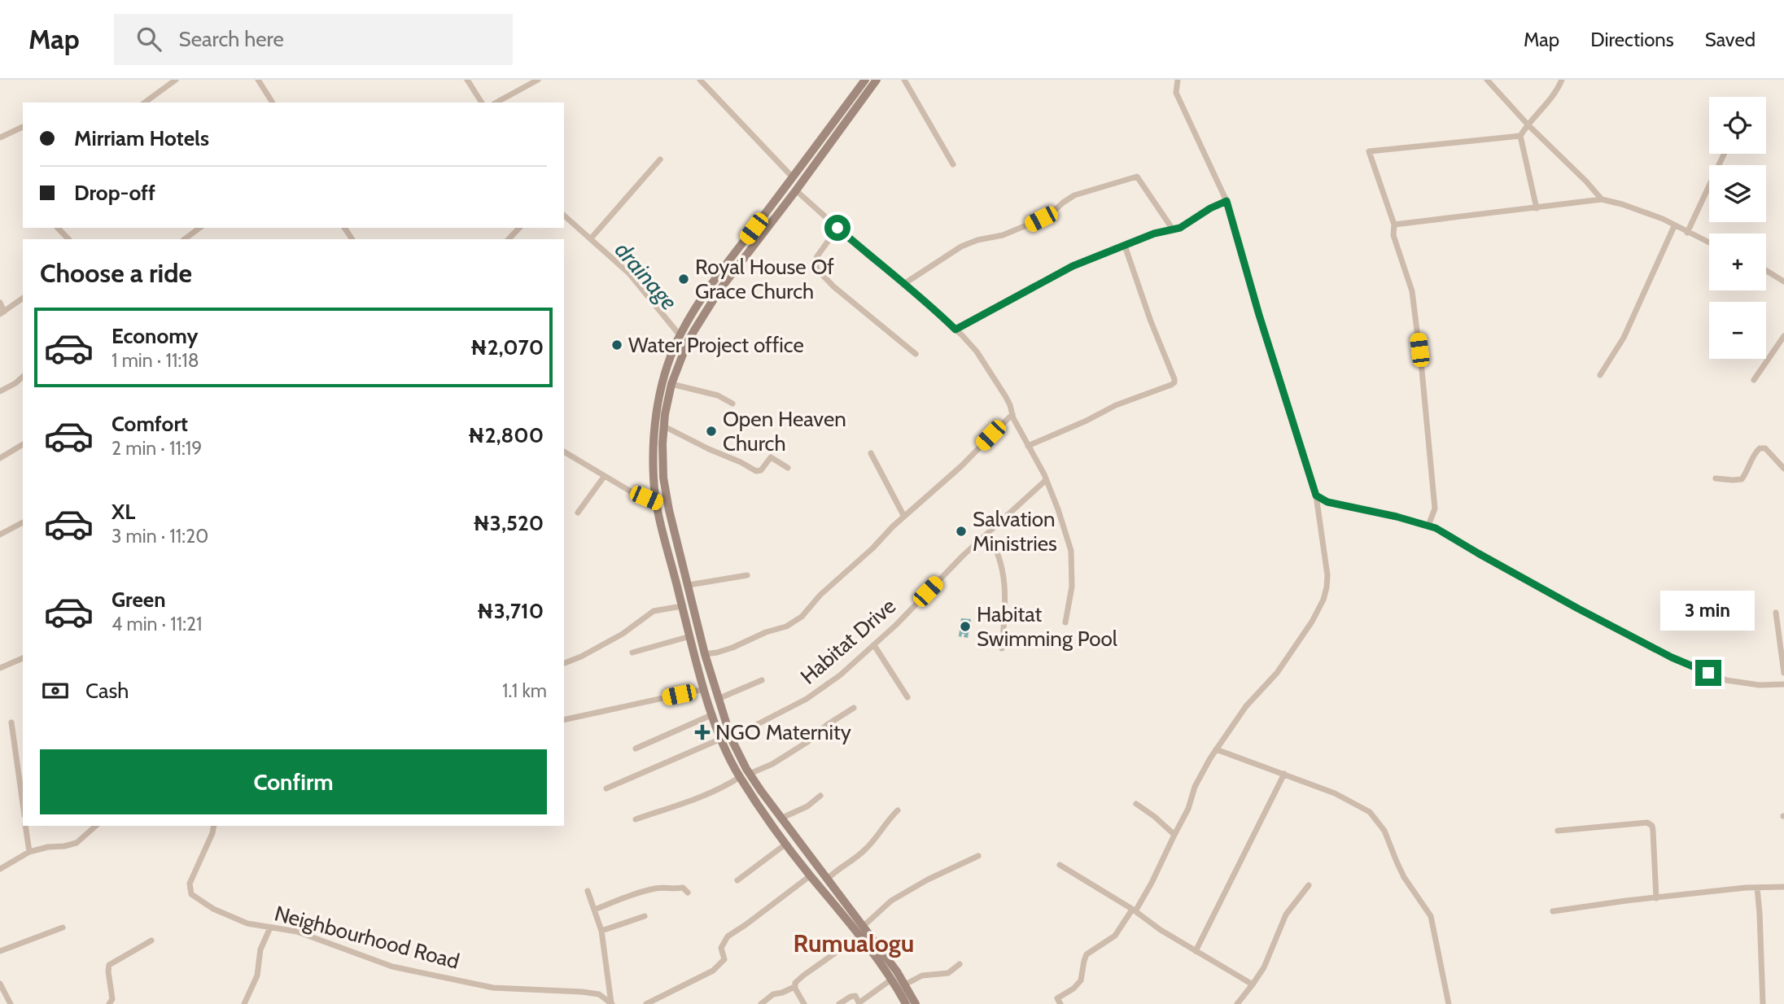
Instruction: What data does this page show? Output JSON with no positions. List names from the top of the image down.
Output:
{
  "streets": {
    "street": ["Habitat Drive", "Neighbourhood Road"]
  },
  "districts": ["Rumualogu"],
  "water": ["drainage"],
  "places": {
    "other": [
      "Royal House Of Grace Church",
      "Water Project office",
      "Open Heaven Church",
      "Salvation Ministries",
      "Habitat Swimming Pool"
    ],
    "health": ["NGO Maternity"]
  },
  "page": {
    "header": "Map",
    "search": "Search here",
    "nav": ["Map", "Directions", "Saved"],
    "map_buttons": ["+", "−"],
    "banner": ["Mirriam Hotels", "Drop-off"],
    "heading": "Choose a ride",
    "list": [
      {
        "name": "Economy",
        "note": "1 min · 11:18",
        "value": "₦2,070"
      },
      {
        "name": "Comfort",
        "note": "2 min · 11:19",
        "value": "₦2,800"
      },
      {
        "name": "XL",
        "note": "3 min · 11:20",
        "value": "₦3,520"
      },
      {
        "name": "Green",
        "note": "4 min · 11:21",
        "value": "₦3,710"
      }
    ],
    "bubble": "3 min",
    "pay": ["Cash", "1.1 km"],
    "buttons": "Confirm"
  }
}
